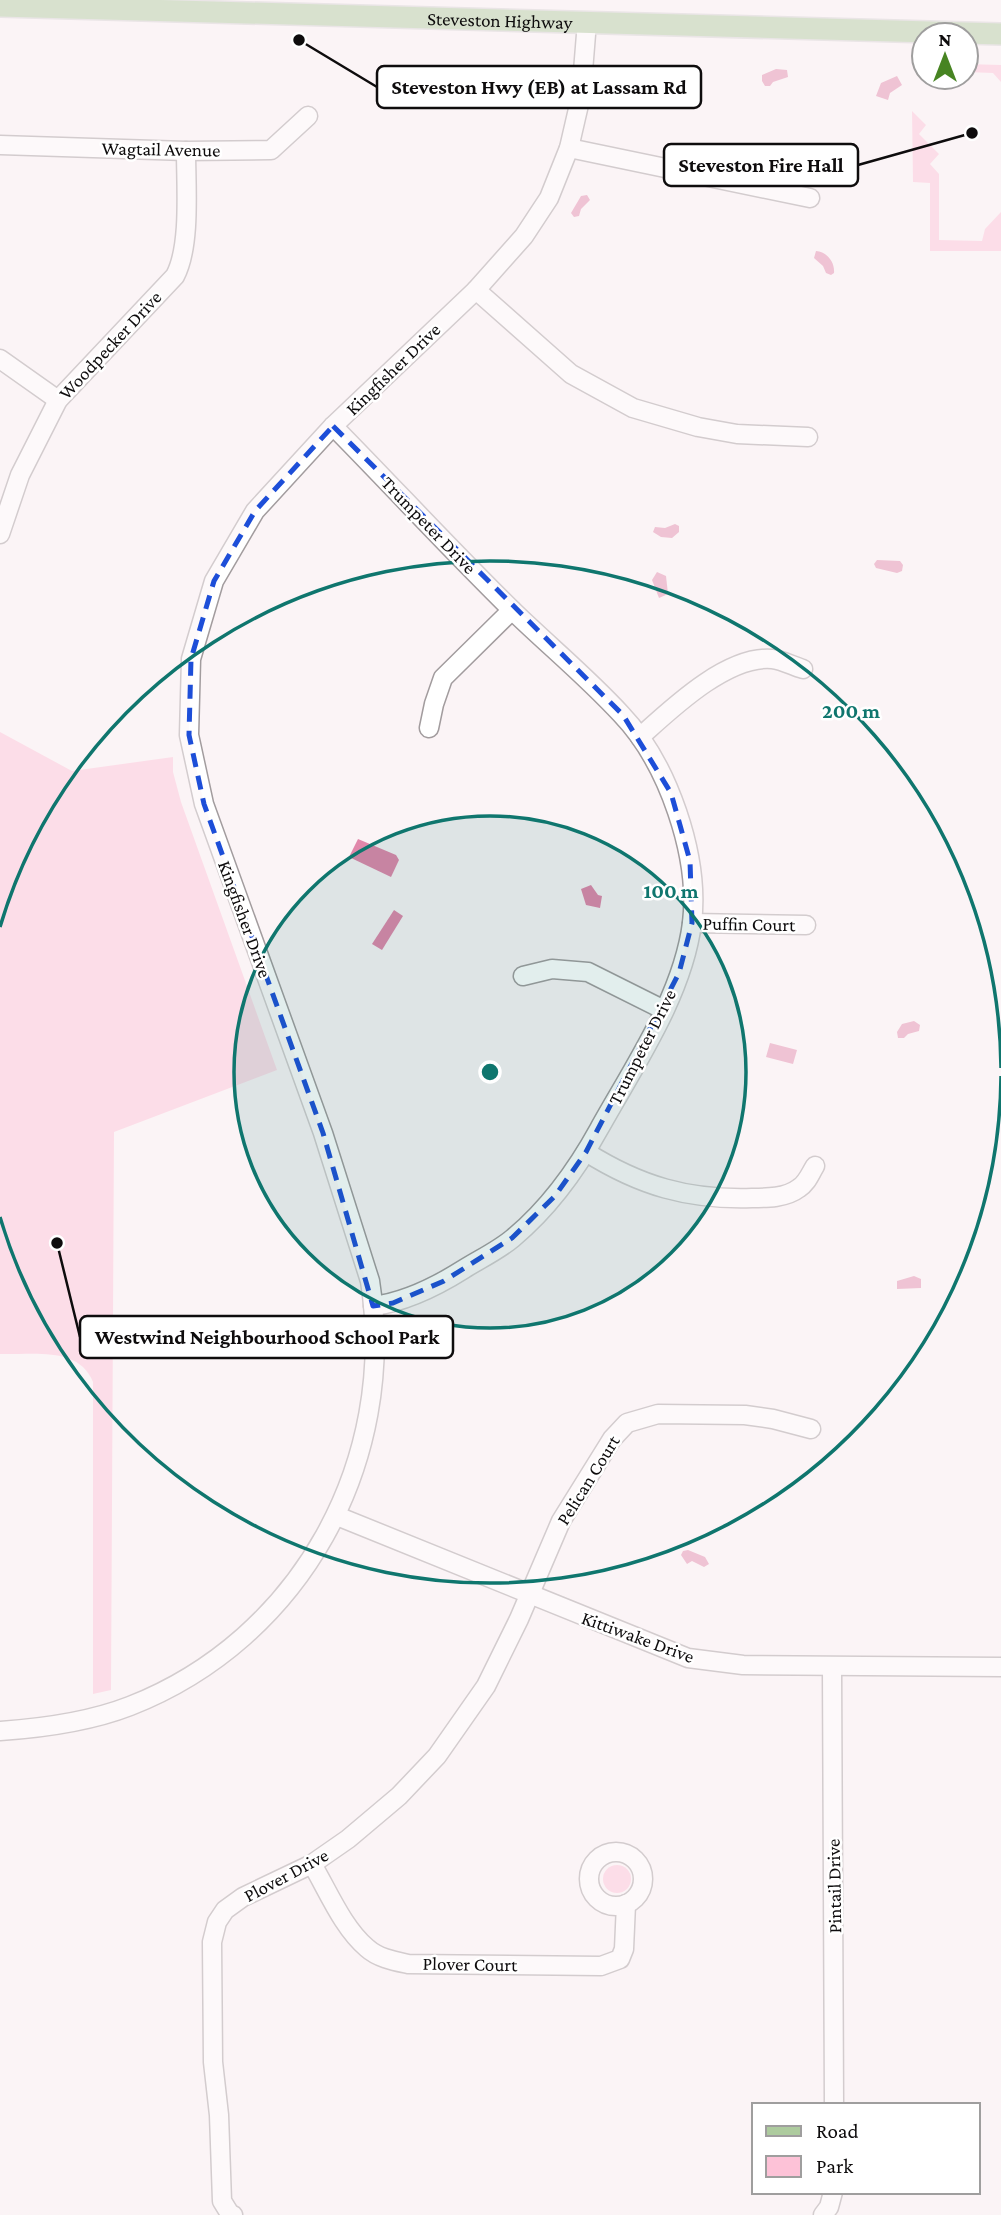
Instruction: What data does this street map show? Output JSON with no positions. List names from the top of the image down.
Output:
{
  "streets": {
    "main road": ["Steveston Highway"],
    "street": [
      "Wagtail Avenue",
      "Woodpecker Drive",
      "Kingfisher Drive",
      "Trumpeter Drive",
      "Puffin Court",
      "Pelican Court",
      "Kittiwake Drive",
      "Plover Drive",
      "Pintail Drive",
      "Plover Court"
    ]
  },
  "crossings": [
    ["Steveston Highway", "Kingfisher Drive"],
    ["Wagtail Avenue", "Woodpecker Drive"],
    ["Kingfisher Drive", "Trumpeter Drive"],
    ["Kingfisher Drive", "Kittiwake Drive"],
    ["Trumpeter Drive", "Puffin Court"],
    ["Pelican Court", "Kittiwake Drive"],
    ["Pelican Court", "Plover Drive"],
    ["Kittiwake Drive", "Plover Drive"],
    ["Kittiwake Drive", "Pintail Drive"],
    ["Plover Drive", "Plover Court"]
  ],
  "places": ["Steveston Hwy (EB) at Lassam Rd", "Steveston Fire Hall", "Westwind Neighbourhood School Park"],
  "legend": ["Road", "Park"],
  "north": "top",
  "rings": ["200 m", "100 m"]
}
